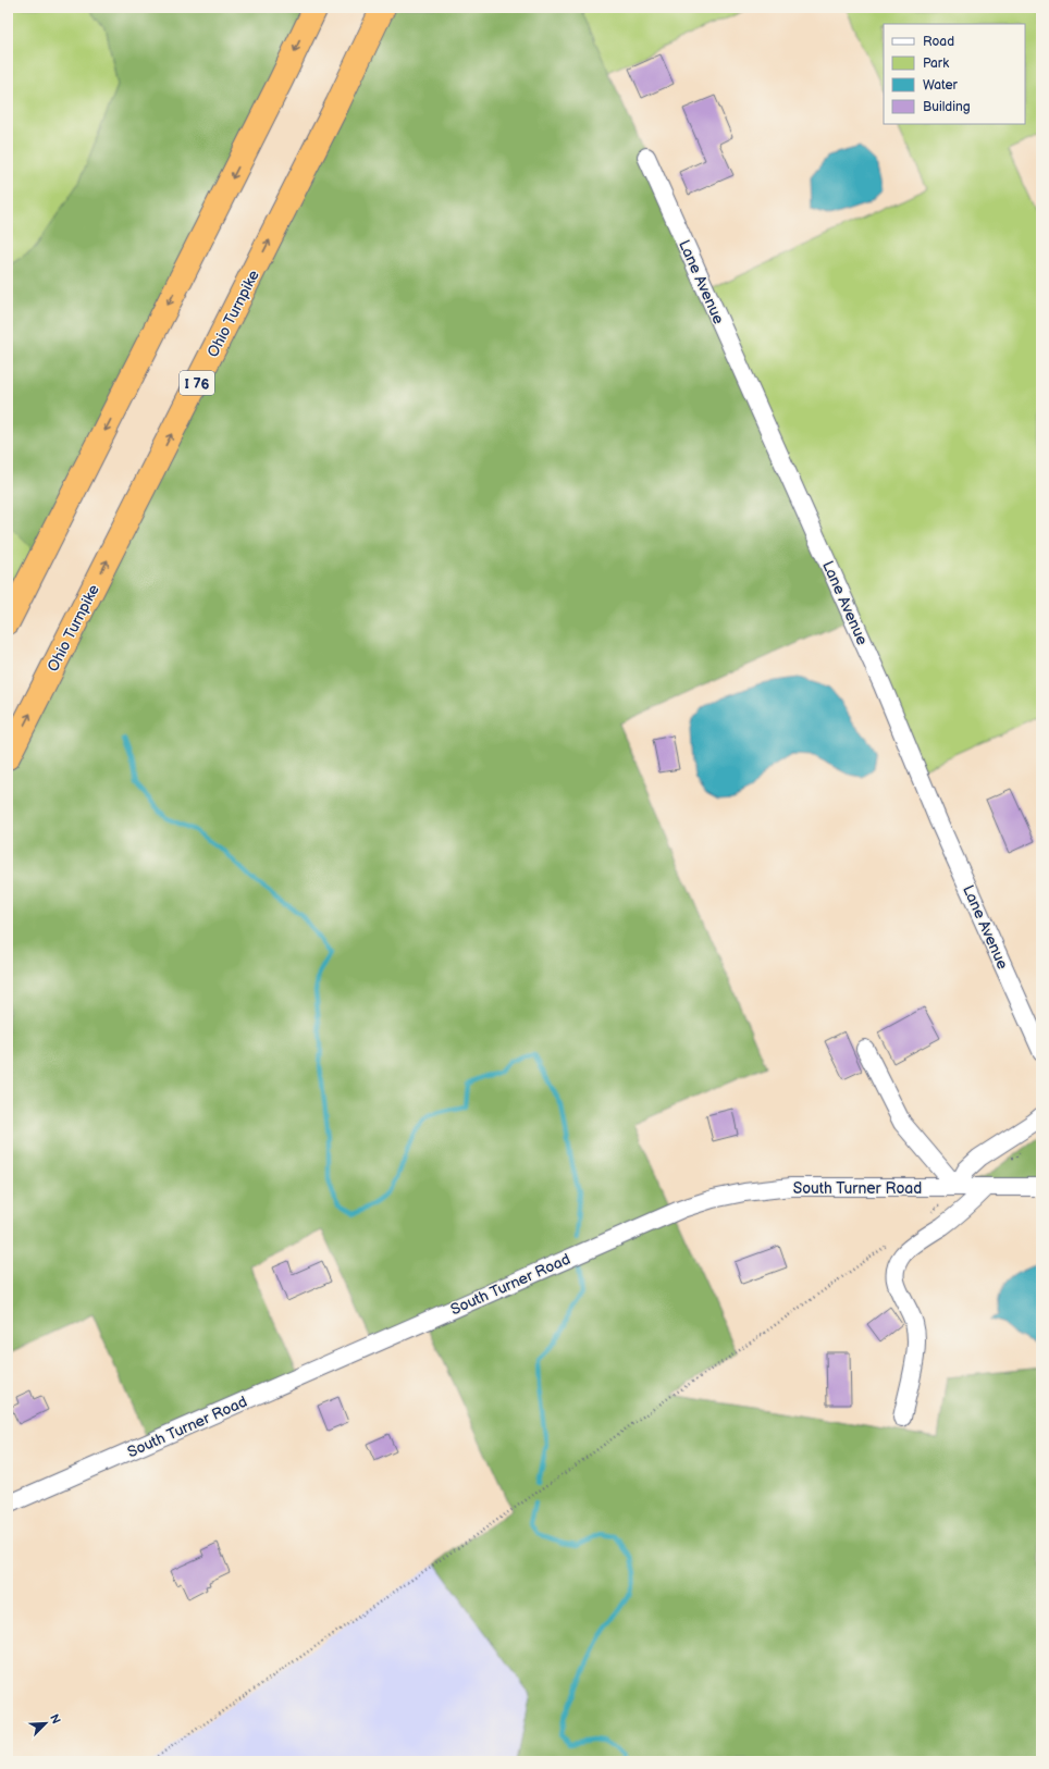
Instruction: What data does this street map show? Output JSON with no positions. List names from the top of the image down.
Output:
{
  "streets": {
    "highway": ["Ohio Turnpike", "I 76"],
    "street": ["Lane Avenue", "South Turner Road"]
  },
  "legend": [
    "Road",
    "Park",
    "Water",
    "Building"
  ],
  "north": "top right"
}
